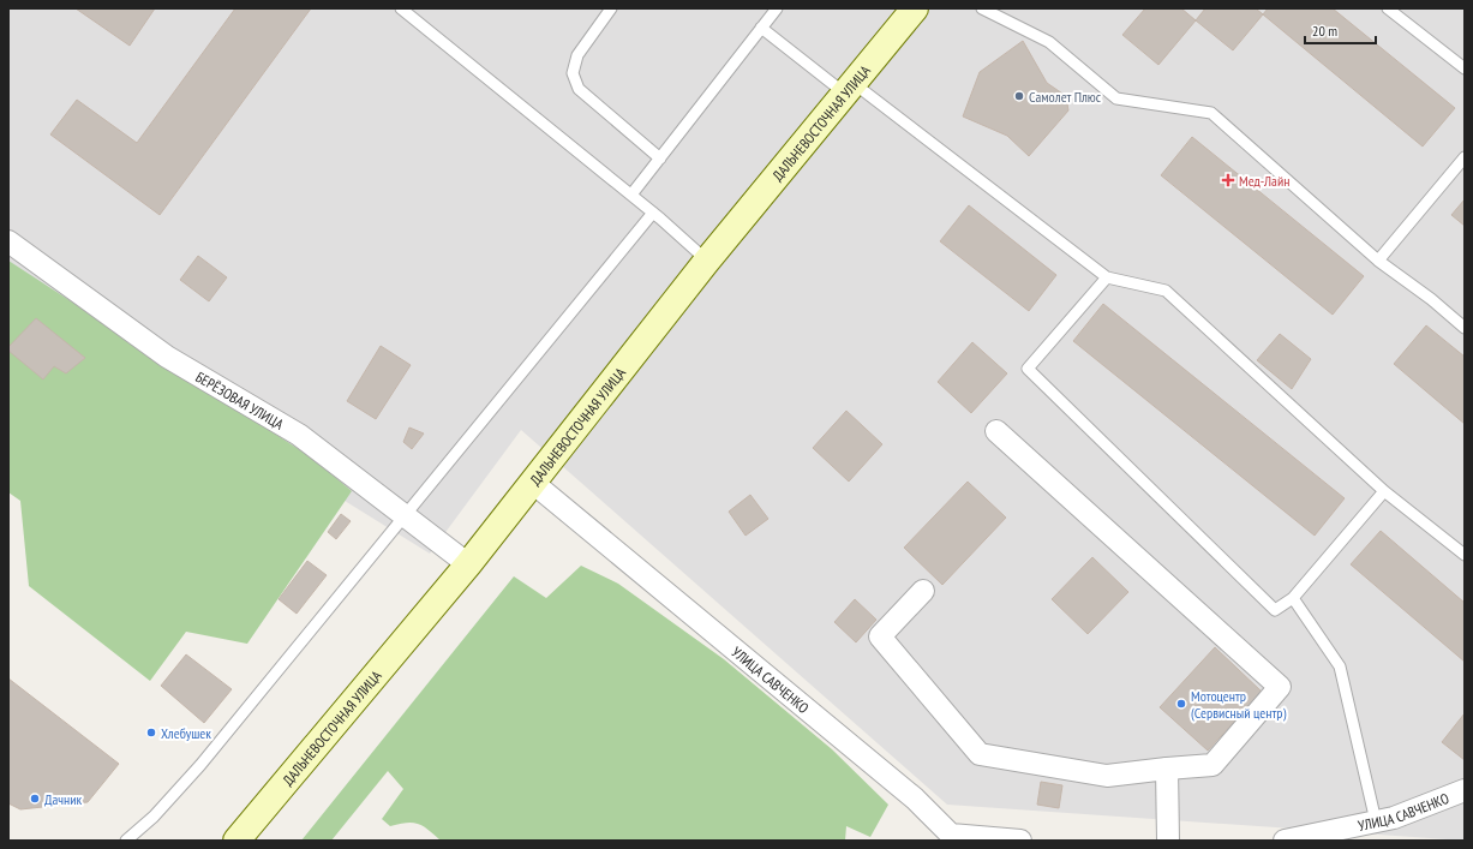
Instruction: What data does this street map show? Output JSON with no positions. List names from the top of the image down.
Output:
{
  "streets": {
    "main road": ["ДАЛЬНЕВОСТОЧНАЯ УЛИЦА"],
    "street": ["БЕРЁЗОВАЯ УЛИЦА", "УЛИЦА САВЧЕНКО"]
  },
  "crossings": [
    ["ДАЛЬНЕВОСТОЧНАЯ УЛИЦА", "БЕРЁЗОВАЯ УЛИЦА"],
    ["ДАЛЬНЕВОСТОЧНАЯ УЛИЦА", "УЛИЦА САВЧЕНКО"]
  ],
  "places": {
    "other": [
      "Самолет Плюс",
      "Мотоцентр (Сервисный центр)",
      "Хлебушек",
      "Дачник"
    ],
    "health": ["Мед-Лайн"]
  },
  "scale_bar": "20 m"
}
